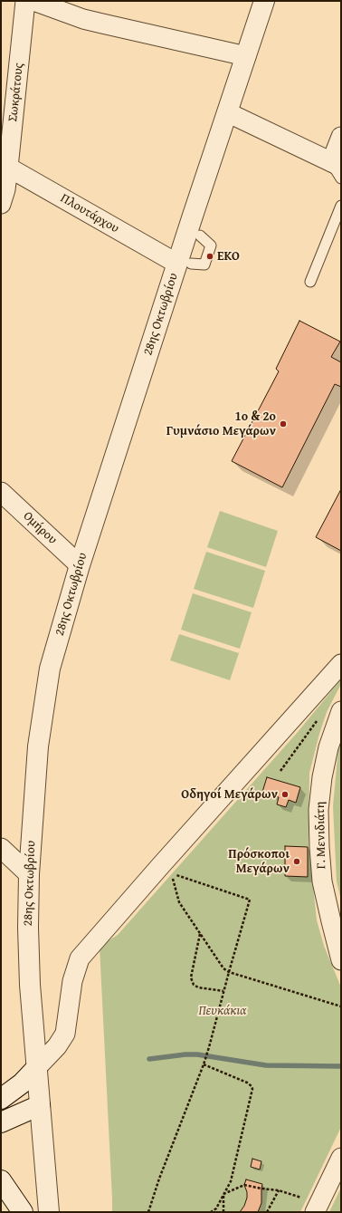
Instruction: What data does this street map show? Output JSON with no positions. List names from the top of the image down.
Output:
{
  "streets": {
    "street": [
      "Σωκράτους",
      "Πλουτάρχου",
      "28ης Οκτωβρίου",
      "Ομήρου",
      "Γ. Μενιδιάτη"
    ]
  },
  "crossings": [
    ["Σωκράτους", "Πλουτάρχου"],
    ["Πλουτάρχου", "28ης Οκτωβρίου"],
    ["28ης Οκτωβρίου", "Ομήρου"]
  ],
  "parks": ["Πευκάκια"],
  "places": [
    "EKO",
    "1ο & 2ο Γυμνάσιο Μεγάρων",
    "Οδηγοί Μεγάρων",
    "Πρόσκοποι Μεγάρων"
  ]
}
